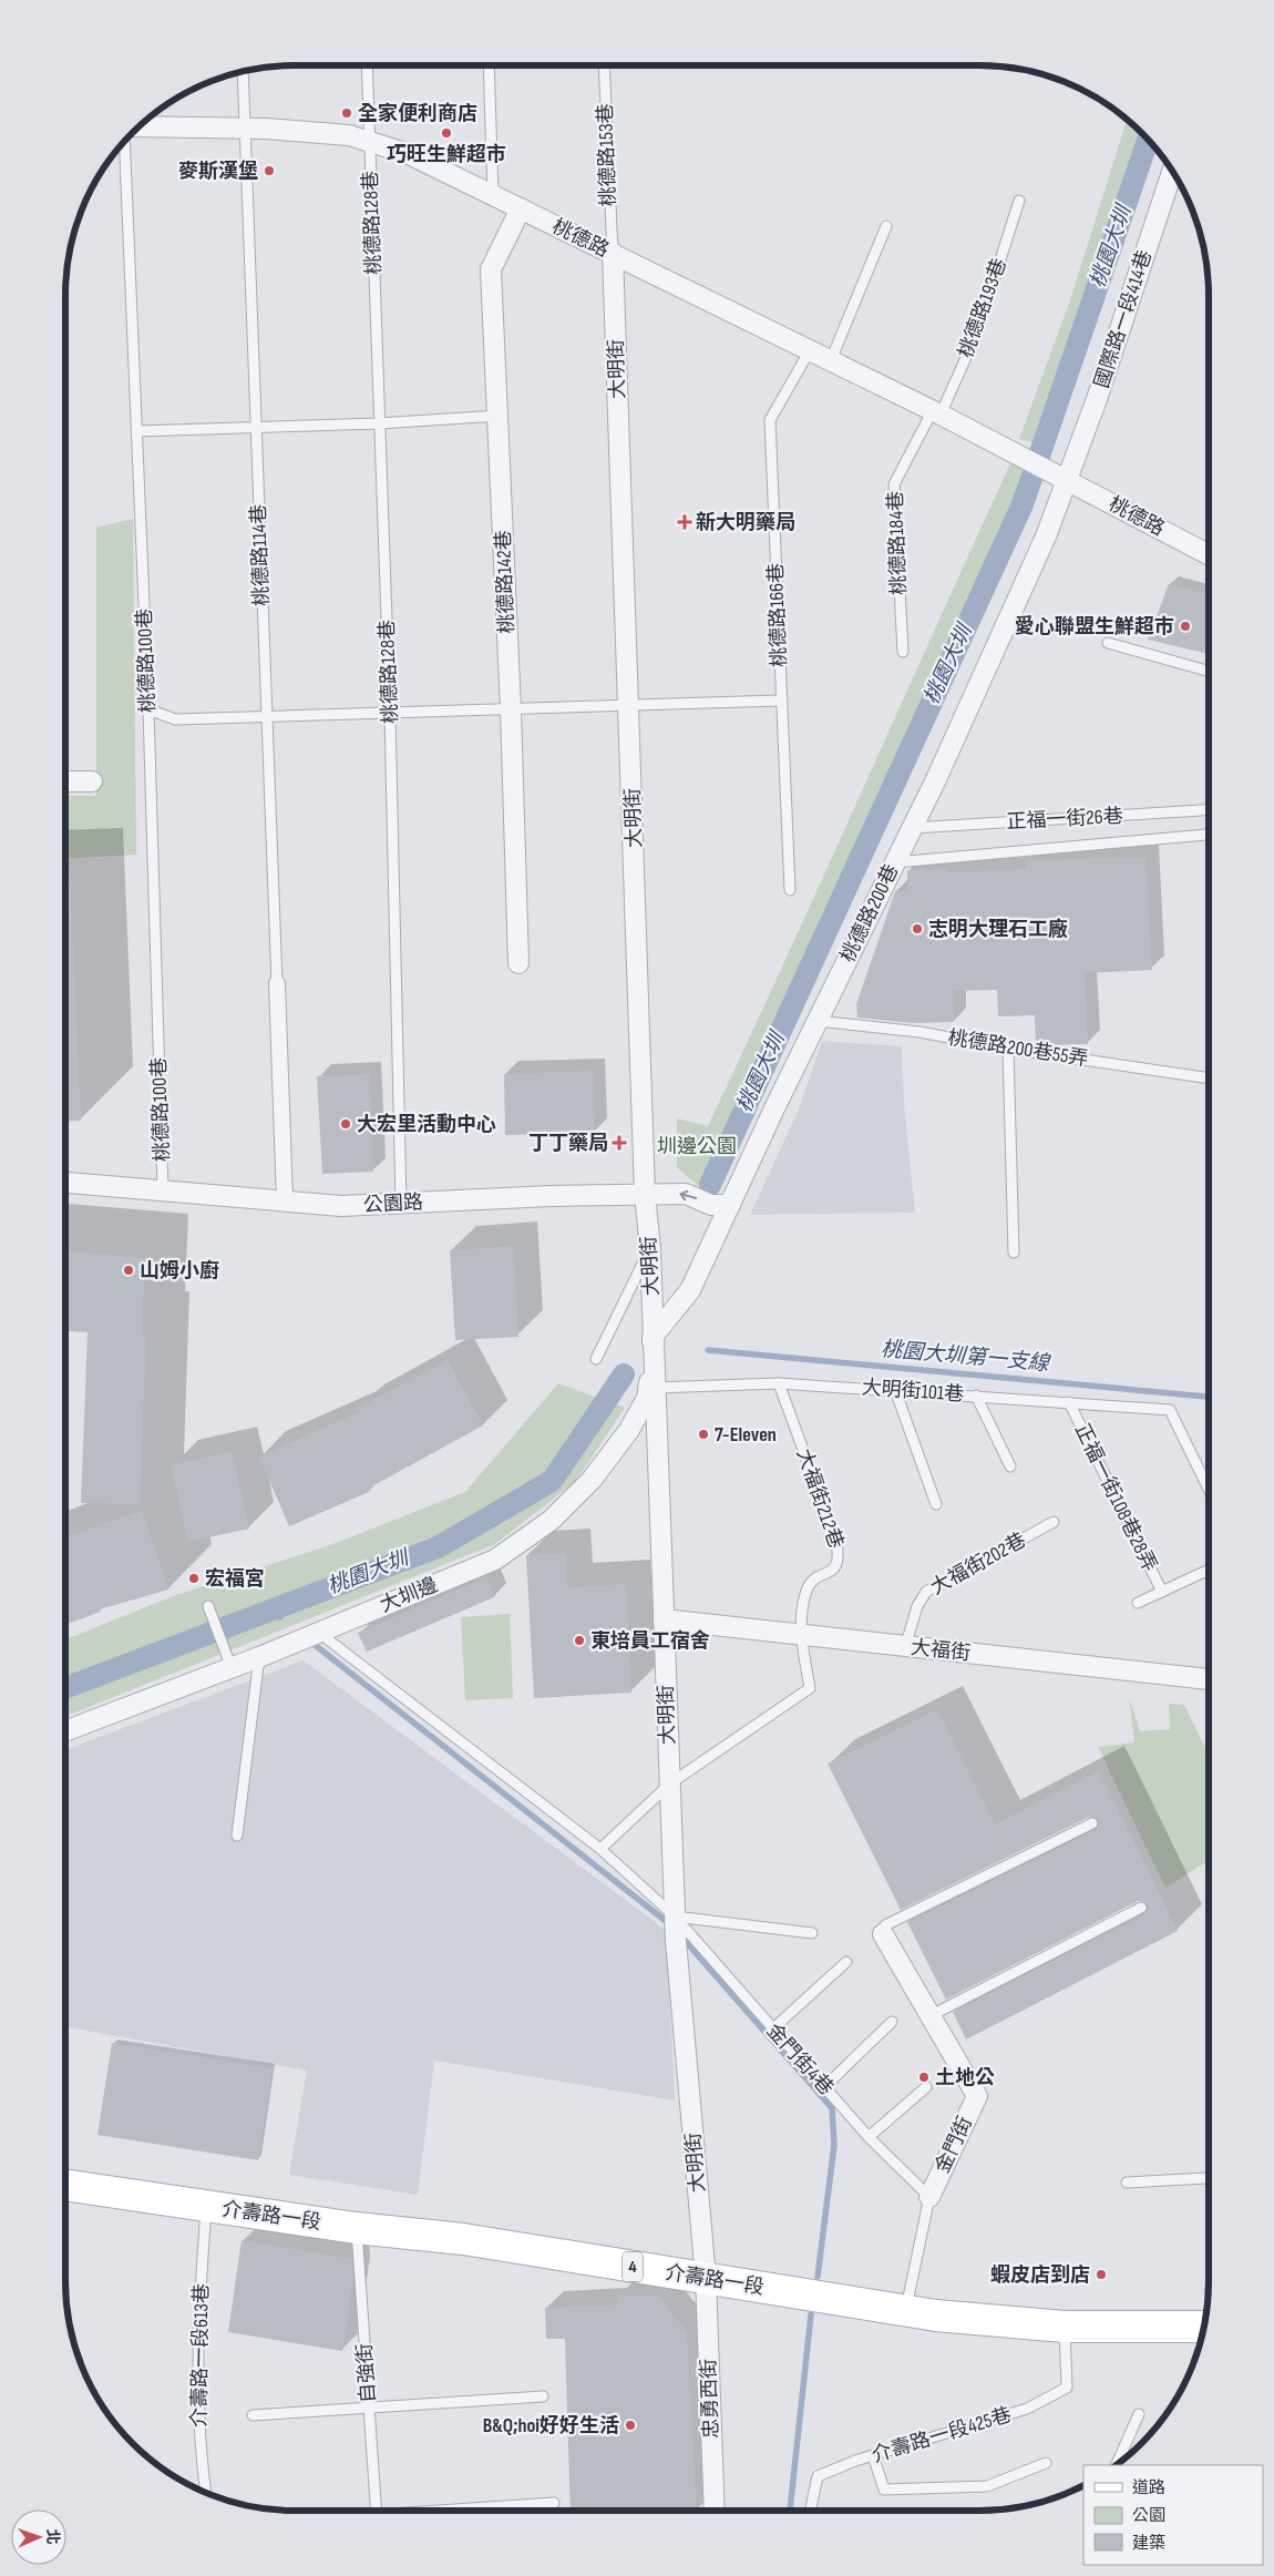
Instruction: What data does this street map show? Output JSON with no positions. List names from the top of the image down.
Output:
{
  "streets": {
    "main road": ["介壽路一段", "4"],
    "street": [
      "桃德路",
      "國際路一段414巷",
      "大明街",
      "桃德路142巷",
      "桃德路200巷",
      "公園路",
      "大圳邊",
      "大福街",
      "金門街",
      "忠勇西街"
    ],
    "lane": [
      "桃德路153巷",
      "桃德路128巷",
      "桃德路193巷",
      "桃德路184巷",
      "桃德路114巷",
      "桃德路166巷",
      "桃德路100巷",
      "正福一街26巷",
      "桃德路200巷55弄",
      "大明街101巷",
      "正福一街108巷28弄",
      "大福街212巷",
      "大福街202巷",
      "金門街4巷",
      "介壽路一段613巷",
      "自強街",
      "介壽路一段425巷"
    ]
  },
  "crossings": [
    ["桃德路153巷", "桃德路"],
    ["桃德路153巷", "大明街"],
    ["桃德路128巷", "桃德路"],
    ["桃德路128巷", "公園路"],
    ["桃德路", "桃德路193巷"],
    ["桃德路", "國際路一段414巷"],
    ["桃德路", "大明街"],
    ["桃德路", "桃德路184巷"],
    ["桃德路", "桃德路114巷"],
    ["桃德路", "桃德路142巷"],
    ["桃德路", "桃德路166巷"],
    ["桃德路", "桃德路200巷"],
    ["桃德路193巷", "桃德路184巷"],
    ["國際路一段414巷", "桃德路200巷"],
    ["大明街", "桃德路200巷"],
    ["大明街", "公園路"],
    ["大明街", "大明街101巷"],
    ["大明街", "大福街212巷"],
    ["大明街", "大圳邊"],
    ["大明街", "大福街"],
    ["大明街", "金門街4巷"],
    ["大明街", "介壽路一段"],
    ["大明街", "忠勇西街"],
    ["桃德路100巷", "公園路"],
    ["正福一街26巷", "桃德路200巷"],
    ["桃德路200巷", "桃德路200巷55弄"],
    ["桃德路200巷", "公園路"],
    ["桃德路200巷", "大圳邊"],
    ["大明街101巷", "正福一街108巷28弄"],
    ["大明街101巷", "大福街212巷"],
    ["大福街212巷", "大福街"],
    ["大福街202巷", "大福街"],
    ["大圳邊", "金門街4巷"],
    ["金門街4巷", "金門街"],
    ["金門街", "介壽路一段"],
    ["介壽路一段", "介壽路一段613巷"],
    ["介壽路一段", "自強街"],
    ["介壽路一段", "忠勇西街"],
    ["介壽路一段", "介壽路一段425巷"]
  ],
  "water": ["桃園大圳", "桃園大圳第一支線"],
  "parks": ["圳邊公園"],
  "places": {
    "other": [
      "全家便利商店",
      "巧旺生鮮超市",
      "麥斯漢堡",
      "愛心聯盟生鮮超市",
      "志明大理石工廠",
      "大宏里活動中心",
      "山姆小廚",
      "7-Eleven",
      "宏福宮",
      "東培員工宿舍",
      "土地公",
      "蝦皮店到店",
      "B&Q;hoi好好生活"
    ],
    "health": ["新大明藥局", "丁丁藥局"]
  },
  "legend": ["道路", "公園", "建築"],
  "north": "right"
}
